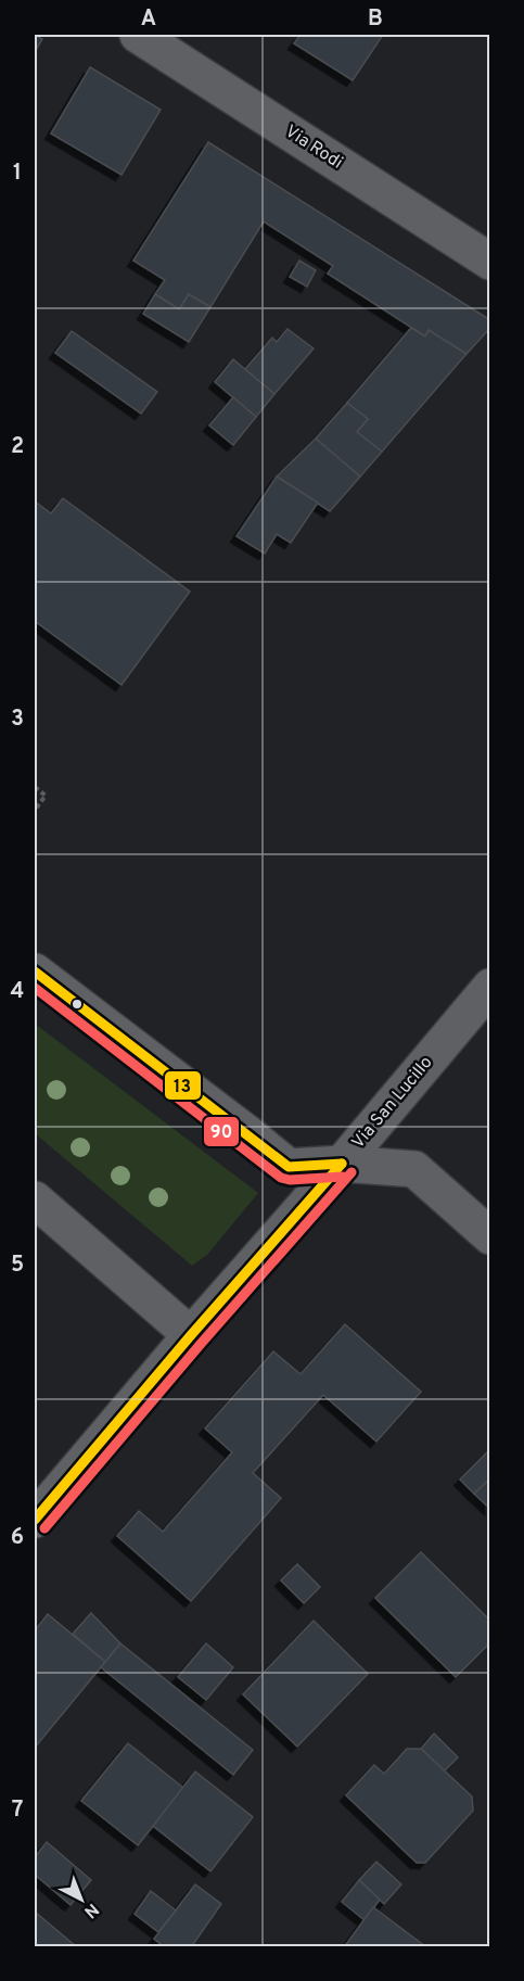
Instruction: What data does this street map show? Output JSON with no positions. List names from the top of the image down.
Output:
{
  "streets": {
    "street": ["Via Rodi", "Via San Lucillo"]
  },
  "lines": ["transit line 13", "transit line 90"],
  "north": "bottom right",
  "grid": {
    "columns": ["A", "B"],
    "rows": [
      "1",
      "2",
      "3",
      "4",
      "5",
      "6",
      "7"
    ]
  }
}
